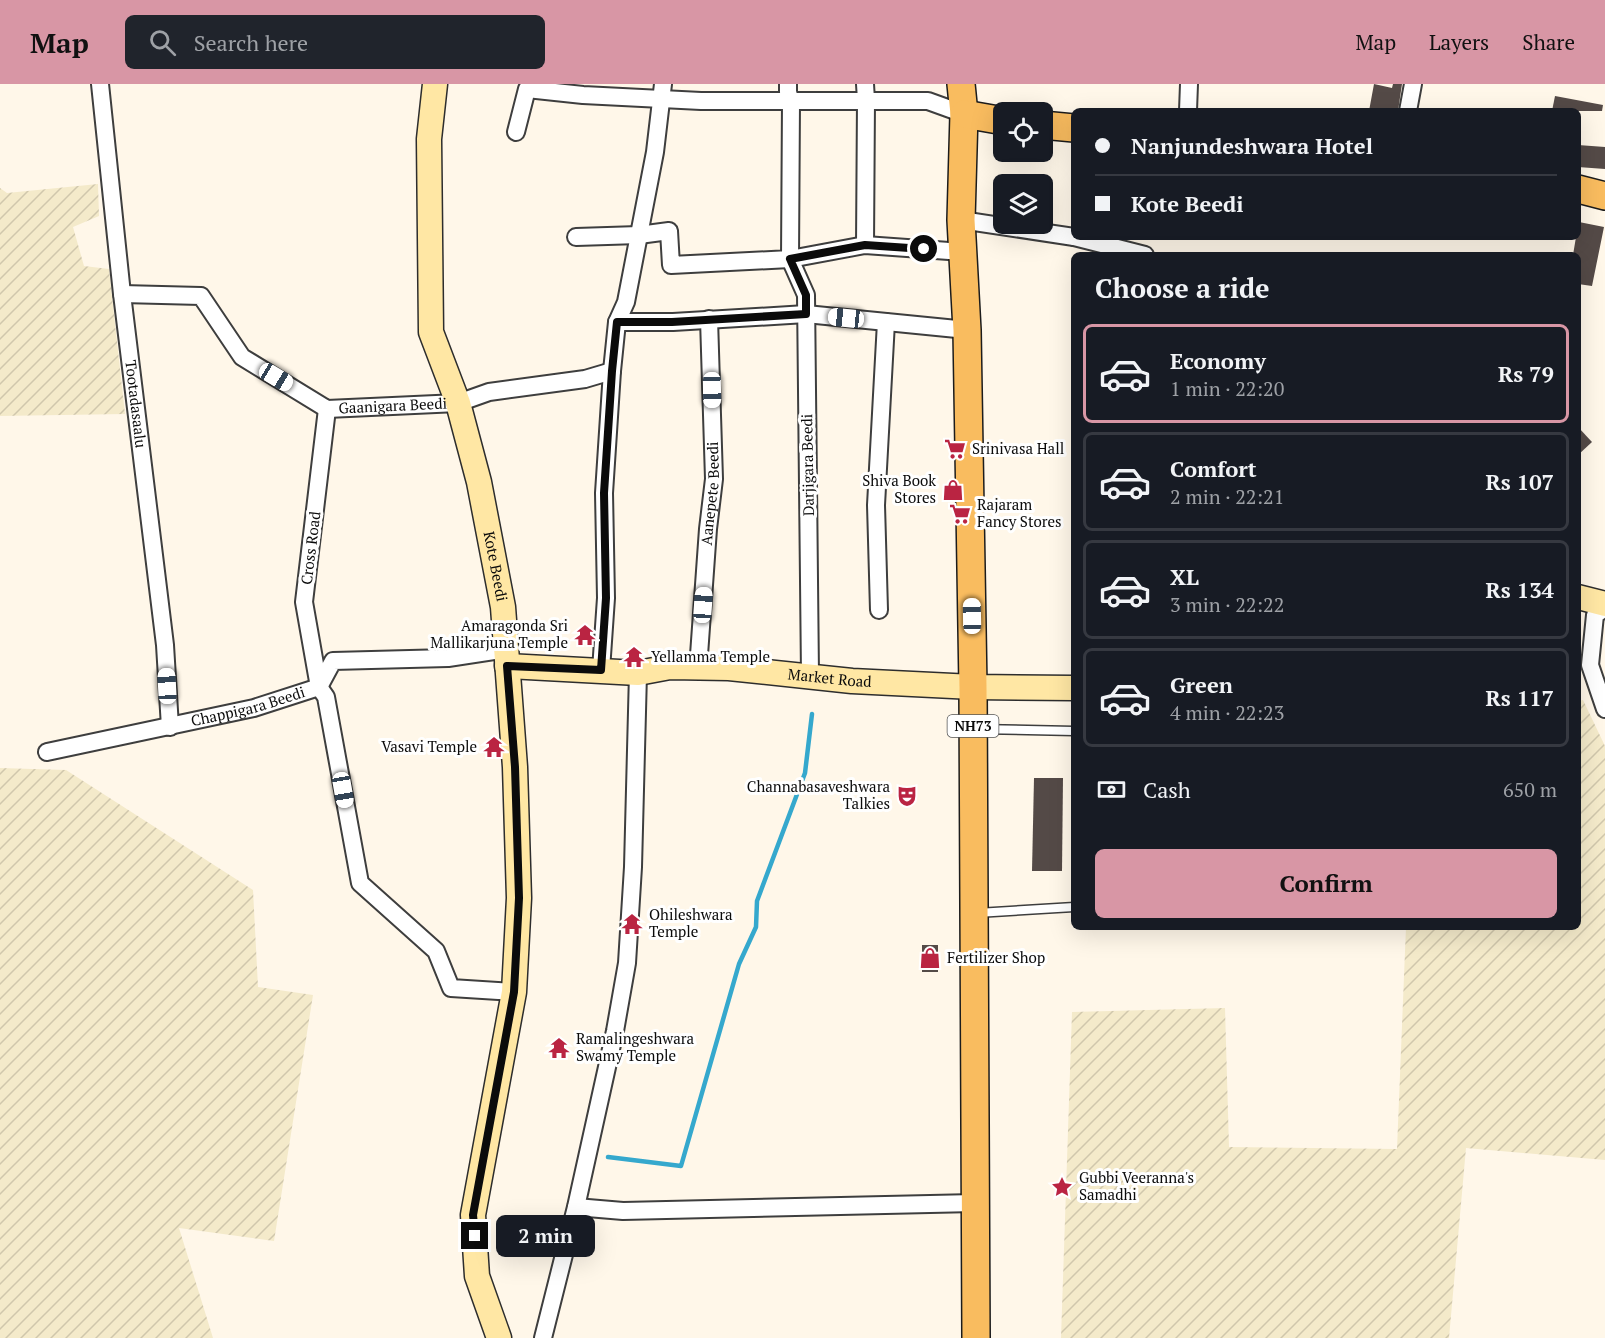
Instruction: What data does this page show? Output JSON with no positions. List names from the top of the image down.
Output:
{
  "streets": {
    "main road": ["NH73"],
    "street": [
      "Tootadasaalu",
      "Gaanigara Beedi",
      "Darjigara Beedi",
      "Aanepete Beedi",
      "Cross Road",
      "Kote Beedi",
      "Market Road",
      "Chappigara Beedi"
    ]
  },
  "crossings": [
    ["Tootadasaalu", "Gaanigara Beedi"],
    ["Tootadasaalu", "Chappigara Beedi"],
    ["Gaanigara Beedi", "Cross Road"],
    ["Gaanigara Beedi", "Kote Beedi"],
    ["Darjigara Beedi", "Market Road"],
    ["Aanepete Beedi", "Market Road"],
    ["Cross Road", "Kote Beedi"],
    ["Cross Road", "Chappigara Beedi"],
    ["Kote Beedi", "Market Road"],
    ["Kote Beedi", "Chappigara Beedi"],
    ["Market Road", "Chappigara Beedi"],
    ["Market Road", "NH73"]
  ],
  "places": {
    "supermarket": ["Srinivasa Hall", "Rajaram Fancy Stores"],
    "shop": ["Shiva Book Stores", "Fertilizer Shop"],
    "temple": [
      "Amaragonda Sri Mallikarjuna Temple",
      "Yellamma Temple",
      "Vasavi Temple",
      "Ohileshwara Temple",
      "Ramalingeshwara Swamy Temple"
    ],
    "theatre": ["Channabasaveshwara Talkies"],
    "place": ["Gubbi Veeranna's Samadhi"]
  },
  "page": {
    "header": "Map",
    "search": "Search here",
    "nav": ["Map", "Layers", "Share"],
    "banner": ["Nanjundeshwara Hotel", "Kote Beedi"],
    "heading": "Choose a ride",
    "list": [
      {
        "name": "Economy",
        "note": "1 min · 22:20",
        "value": "Rs 79"
      },
      {
        "name": "Comfort",
        "note": "2 min · 22:21",
        "value": "Rs 107"
      },
      {
        "name": "XL",
        "note": "3 min · 22:22",
        "value": "Rs 134"
      },
      {
        "name": "Green",
        "note": "4 min · 22:23",
        "value": "Rs 117"
      }
    ],
    "pay": ["Cash", "650 m"],
    "buttons": "Confirm",
    "bubble": "2 min"
  }
}
